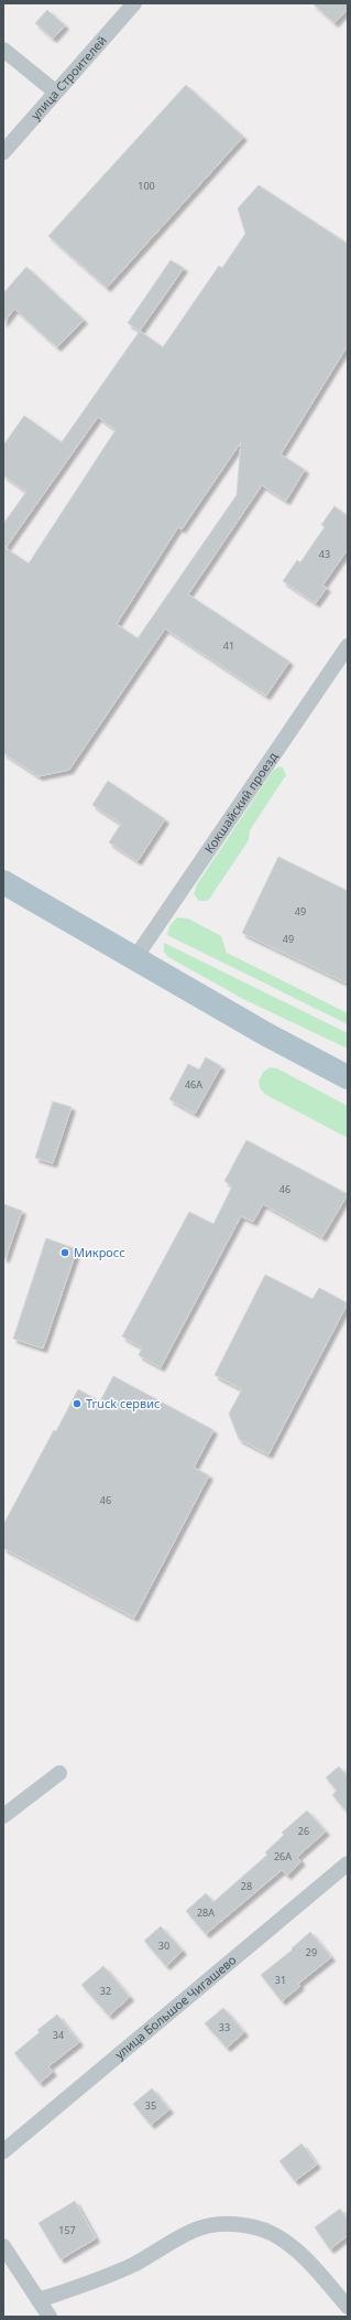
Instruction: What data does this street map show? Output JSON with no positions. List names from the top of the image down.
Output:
{
  "streets": {
    "street": ["улица Строителей", "Кокшайский проезд", "улица Большое Чигашево"]
  },
  "places": ["Микросс", "Truck сервис"],
  "house_numbers": [
    "100",
    "43",
    "41",
    "49",
    "49",
    "46А",
    "46",
    "46",
    "26",
    "26А",
    "28",
    "28А",
    "30",
    "29",
    "31",
    "32",
    "33",
    "34",
    "35",
    "157"
  ]
}
